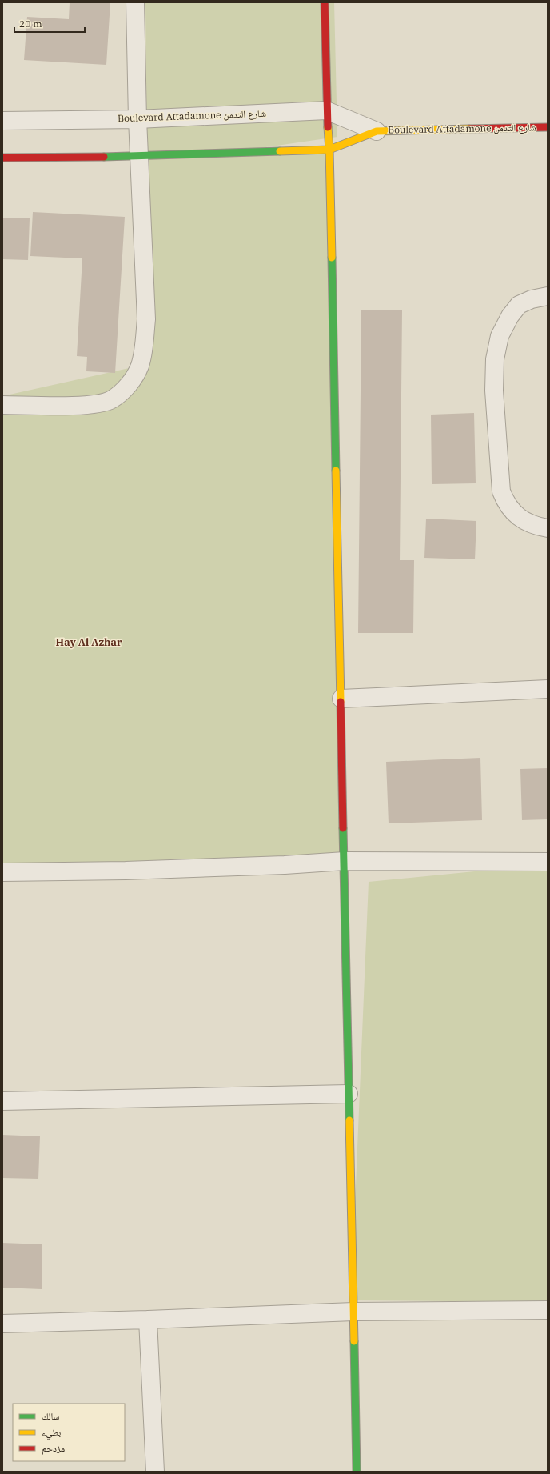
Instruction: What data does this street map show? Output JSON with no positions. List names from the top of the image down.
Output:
{
  "streets": {
    "street": ["Boulevard Attadamone شارع التدمن"]
  },
  "districts": ["Hay Al Azhar"],
  "legend": ["سالك", "بطيء", "مزدحم"],
  "scale_bar": "20 m"
}
